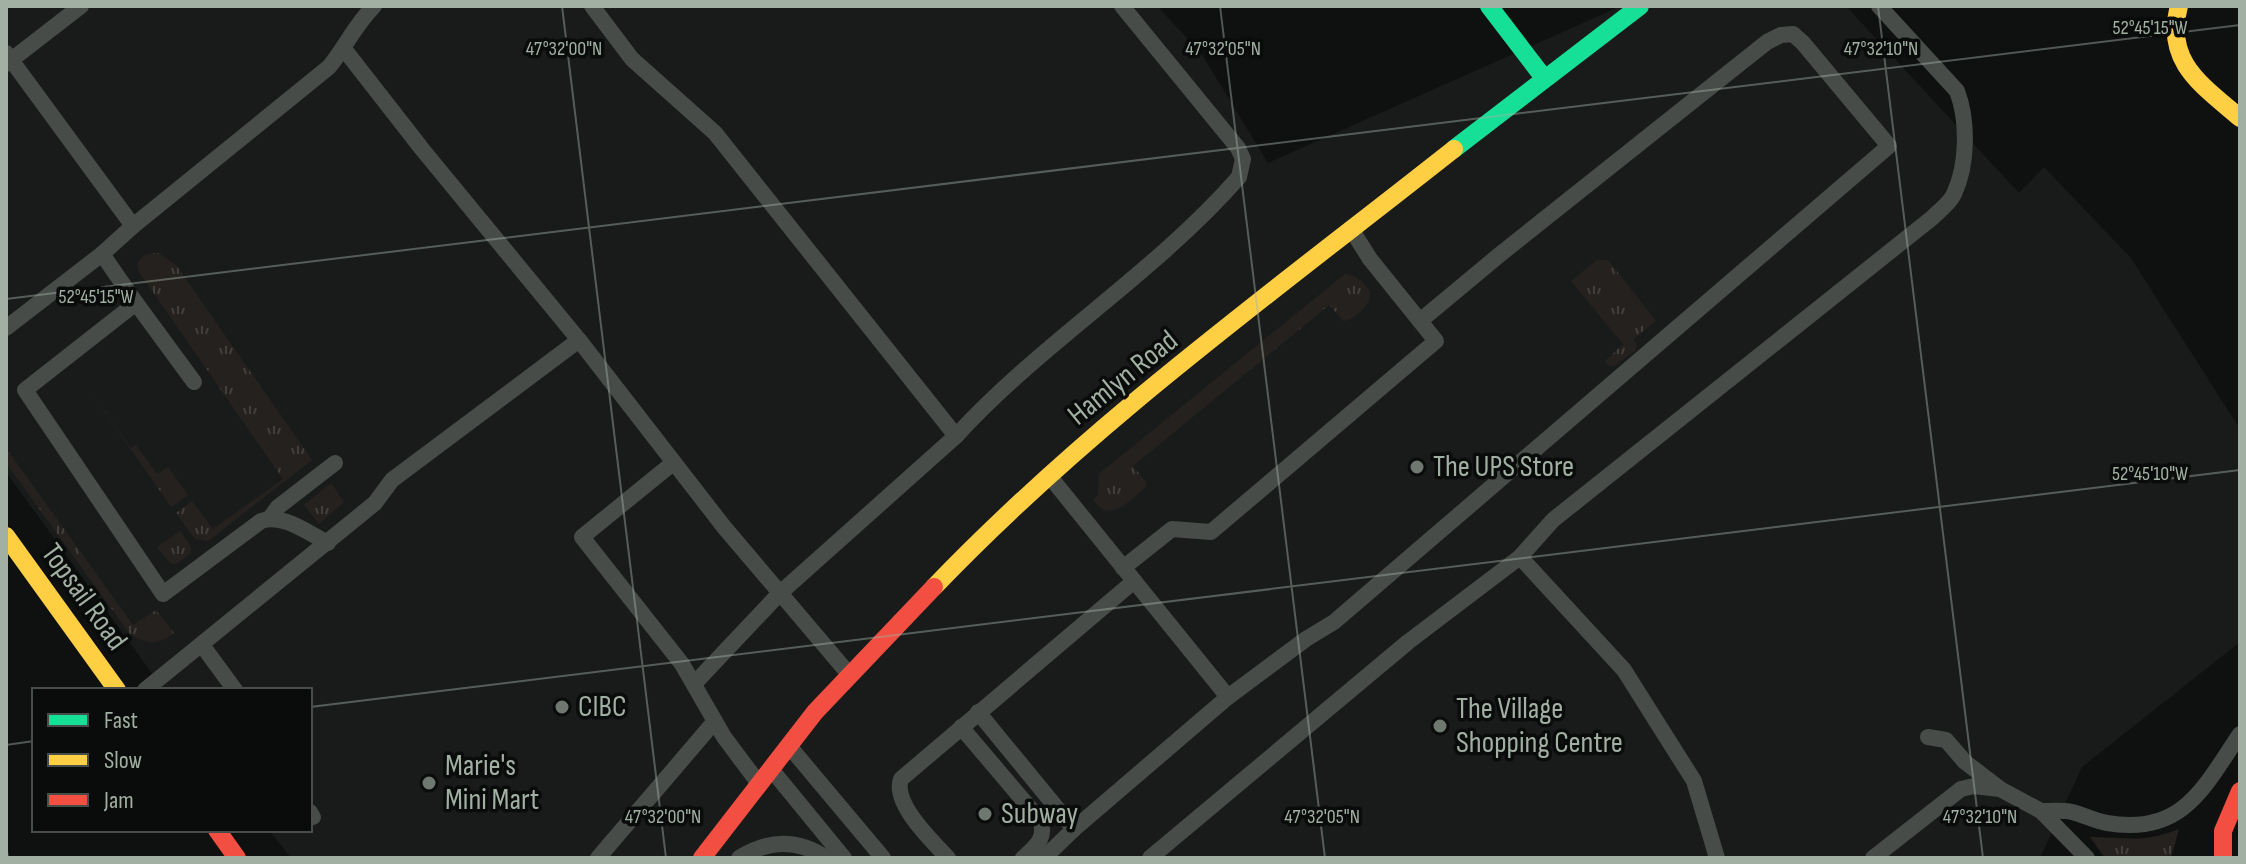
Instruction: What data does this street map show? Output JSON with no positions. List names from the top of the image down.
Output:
{
  "streets": {
    "street": ["Hamlyn Road", "Topsail Road"]
  },
  "places": [
    "The UPS Store",
    "CIBC",
    "The Village Shopping Centre",
    "Marie's Mini Mart",
    "Subway"
  ],
  "legend": ["Fast", "Slow", "Jam"],
  "coordinates": [
    "52°45'15\"W",
    "47°32'00\"N",
    "47°32'05\"N",
    "47°32'10\"N",
    "52°45'10\"W"
  ]
}
